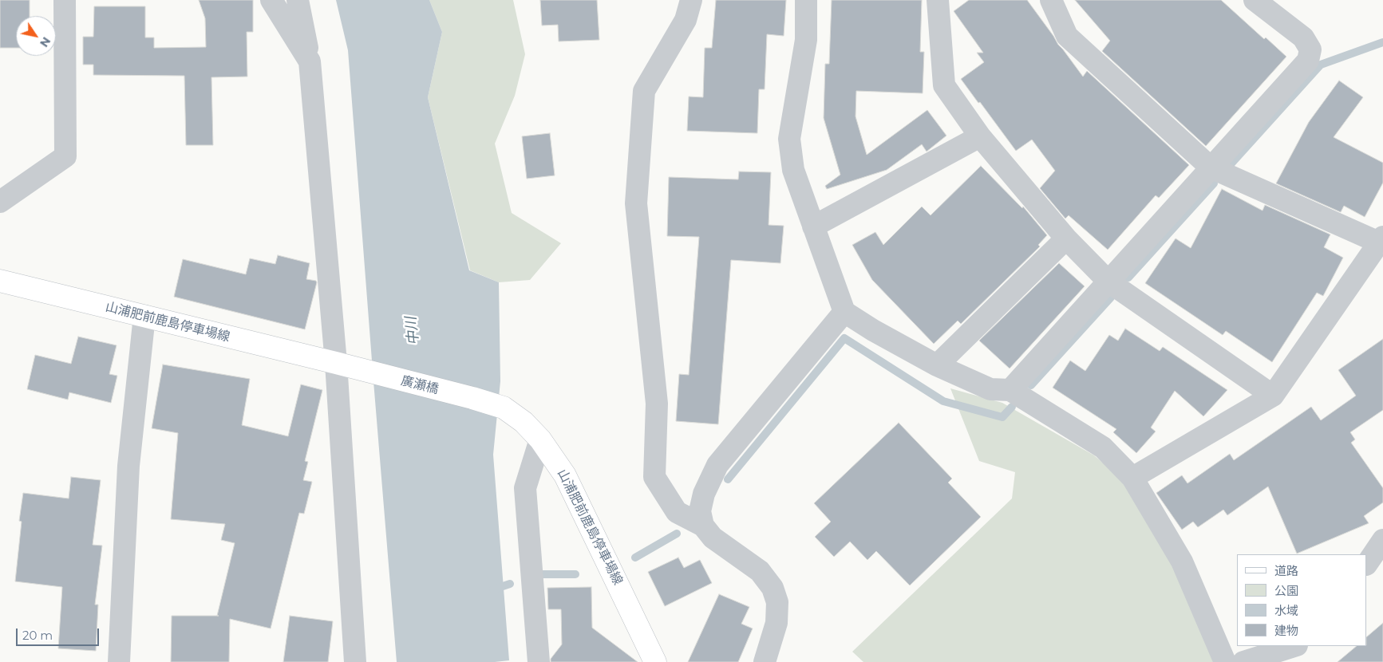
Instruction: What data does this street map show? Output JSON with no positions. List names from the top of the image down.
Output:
{
  "streets": {
    "main road": ["山浦肥前鹿島停車場線", "廣瀬橋"]
  },
  "crossings": [
    ["山浦肥前鹿島停車場線", "廣瀬橋"]
  ],
  "water": ["中川"],
  "legend": [
    "道路",
    "公園",
    "水域",
    "建物"
  ],
  "scale_bar": "20 m",
  "north": "bottom right"
}
